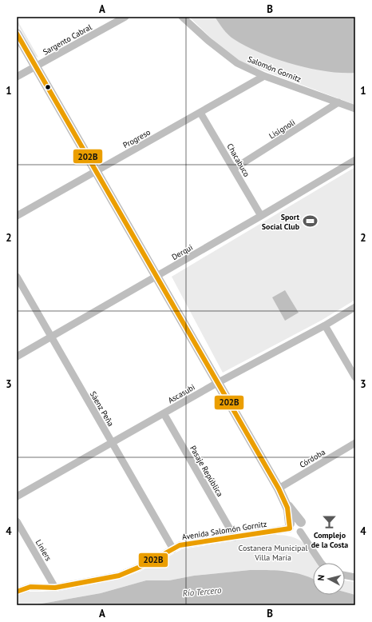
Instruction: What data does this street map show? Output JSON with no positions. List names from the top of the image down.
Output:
{
  "streets": {
    "street": [
      "Sargento Cabral",
      "Salomón Gornitz",
      "Lisignoli",
      "Progreso",
      "Chacabuco",
      "Derqui",
      "Ascasubi",
      "Sáenz Peña",
      "Córdoba",
      "Pasaje República",
      "Avenida Salomón Gornitz",
      "Liniers"
    ]
  },
  "crossings": [
    ["Salomón Gornitz", "Lisignoli"],
    ["Salomón Gornitz", "Progreso"],
    ["Lisignoli", "Chacabuco"],
    ["Progreso", "Chacabuco"],
    ["Chacabuco", "Derqui"],
    ["Derqui", "Sáenz Peña"],
    ["Ascasubi", "Sáenz Peña"],
    ["Ascasubi", "Pasaje República"],
    ["Sáenz Peña", "Avenida Salomón Gornitz"],
    ["Pasaje República", "Avenida Salomón Gornitz"],
    ["Avenida Salomón Gornitz", "Liniers"]
  ],
  "water": ["Río Tercero"],
  "parks": ["Costanera Municipal Villa María"],
  "places": {
    "sports": ["Sport Social Club"],
    "bar": ["Complejo de la Costa"]
  },
  "lines": ["transit line 202B"],
  "north": "left",
  "grid": {
    "columns": ["A", "B"],
    "rows": [
      "1",
      "2",
      "3",
      "4"
    ]
  }
}
